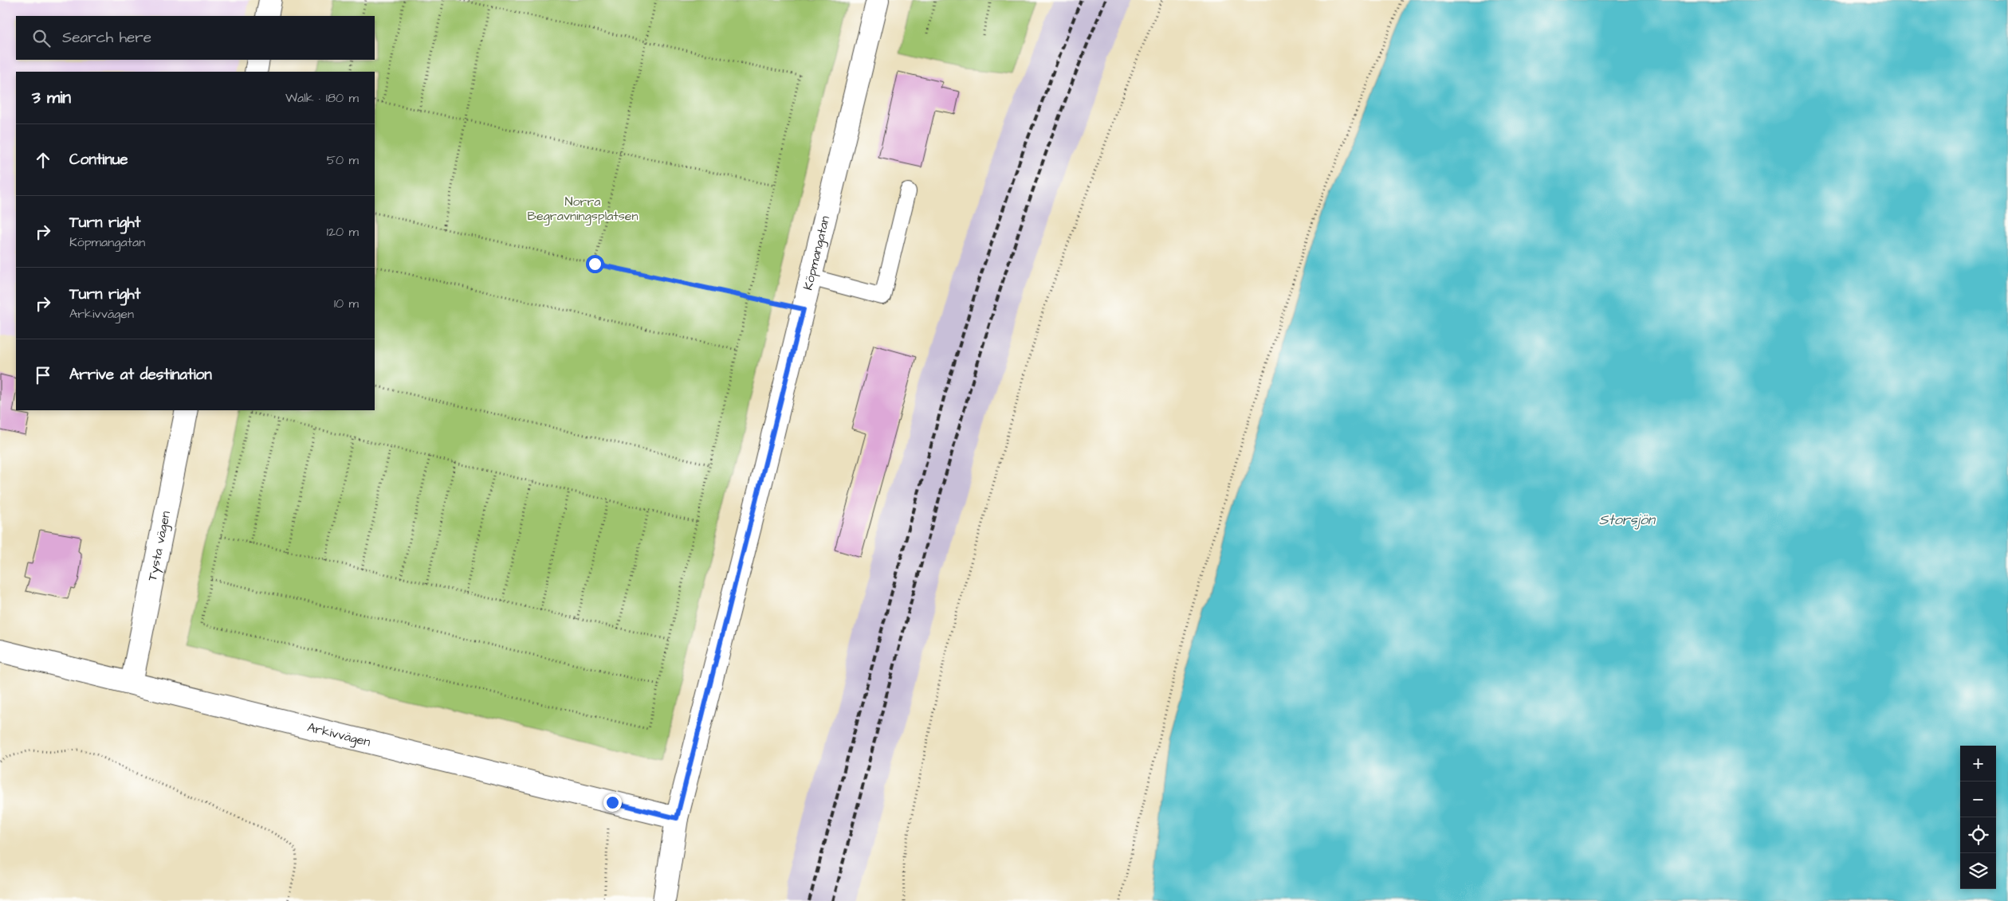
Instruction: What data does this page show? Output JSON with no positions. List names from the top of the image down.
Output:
{
  "streets": {
    "street": ["Köpmangatan", "Tysta vägen", "Arkivvägen"]
  },
  "crossings": [
    ["Köpmangatan", "Arkivvägen"],
    ["Tysta vägen", "Arkivvägen"]
  ],
  "water": ["Storsjön"],
  "parks": ["Norra Begravningsplatsen"],
  "page": {
    "search": "Search here",
    "heading": ["3 min", "Walk · 180 m"],
    "list": [
      ["Continue", "50 m"],
      ["Turn right", "Köpmangatan", "120 m"],
      ["Turn right", "Arkivvägen", "10 m"],
      "Arrive at destination"
    ],
    "map_buttons": ["+", "−"]
  }
}
